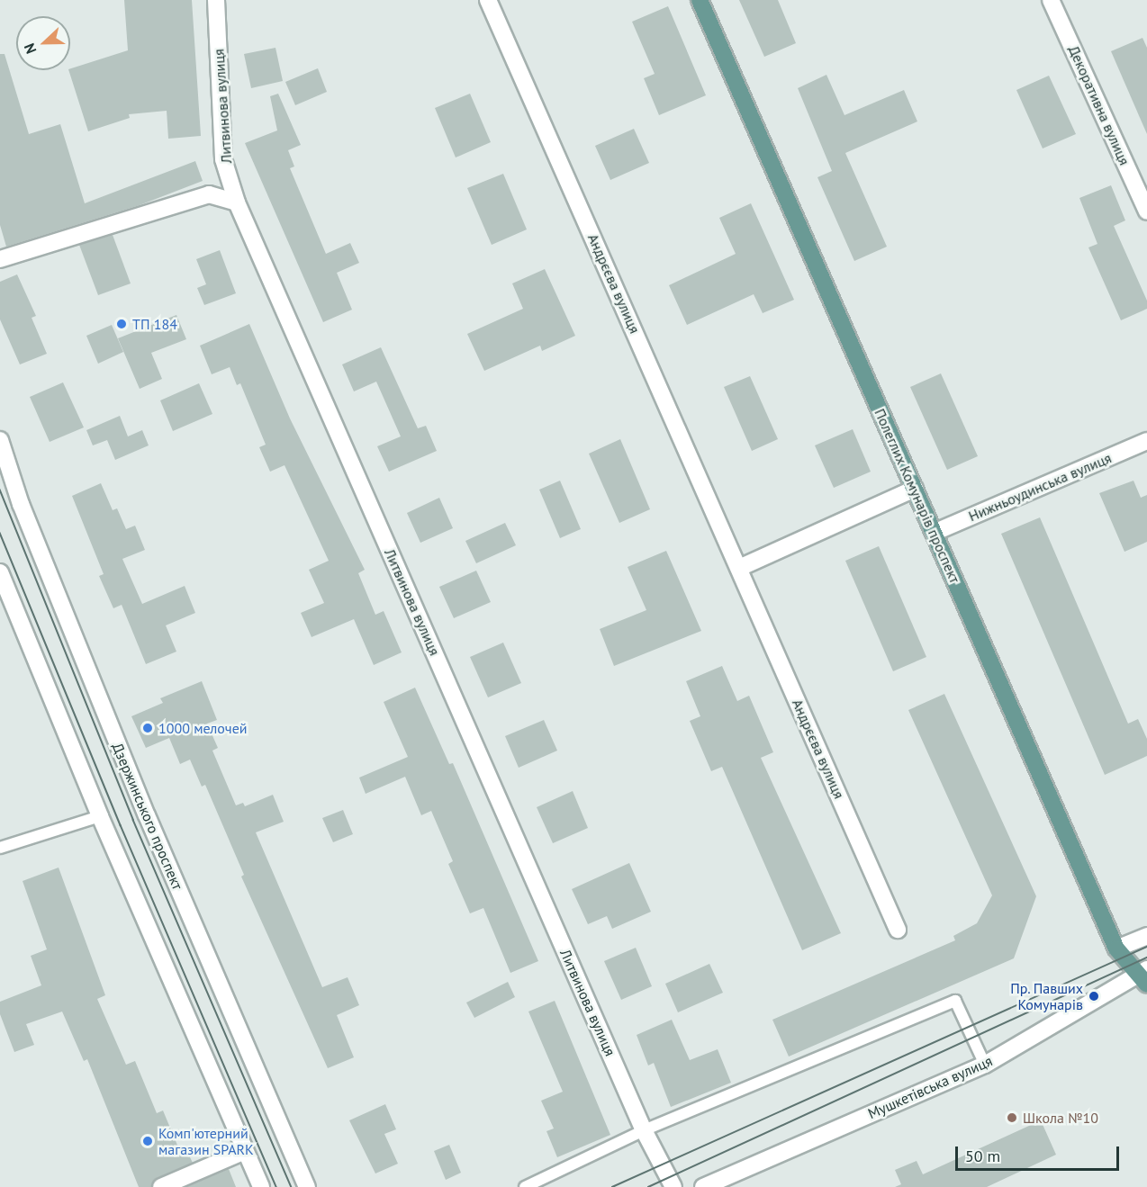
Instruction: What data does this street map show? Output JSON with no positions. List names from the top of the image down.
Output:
{
  "streets": {
    "main road": ["Полеглих Комунарів проспект"],
    "street": [
      "Декоративна вулиця",
      "Литвинова вулиця",
      "Андрєєва вулиця",
      "Нижньоудинська вулиця",
      "Дзержинського проспект",
      "Мушкетівська вулиця"
    ]
  },
  "crossings": [
    ["Нижньоудинська вулиця", "Полеглих Комунарів проспект"],
    ["Полеглих Комунарів проспект", "Мушкетівська вулиця"]
  ],
  "places": [
    "ТП 184",
    "1000 мелочей",
    "Пр. Павших Комунарiв",
    "Школа №10",
    "Комп'ютерний магазин SPARK"
  ],
  "scale_bar": "50 m",
  "north": "left"
}
